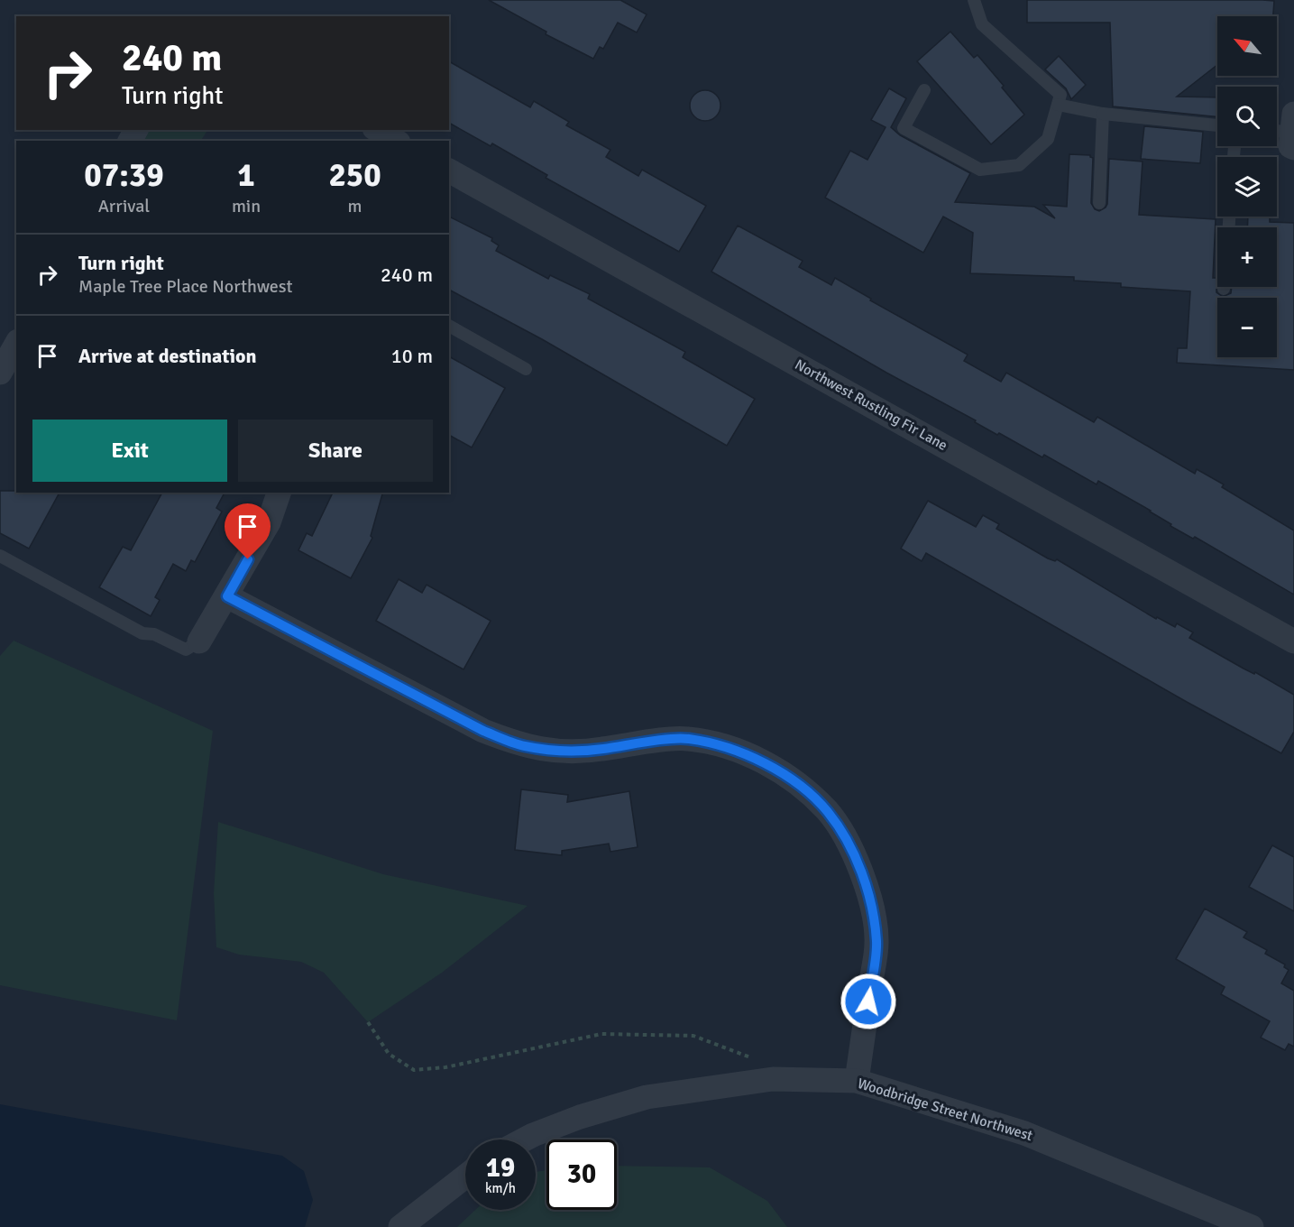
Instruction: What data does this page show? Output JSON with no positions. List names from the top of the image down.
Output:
{
  "streets": {
    "street": ["Northwest Rustling Fir Lane", "Woodbridge Street Northwest"]
  },
  "north": "top left",
  "page": {
    "map_buttons": ["+", "−"],
    "turn": ["240 m", "Turn right"],
    "eta": [
      "07:39",
      "Arrival",
      "1",
      "min",
      "250",
      "m"
    ],
    "list": [
      {
        "name": "Turn right",
        "note": "Maple Tree Place Northwest",
        "value": "240 m"
      },
      {
        "name": "Arrive at destination",
        "value": "10 m"
      }
    ],
    "buttons": ["Exit", "Share"],
    "speed": "19 km/h",
    "limit": "30"
  }
}
